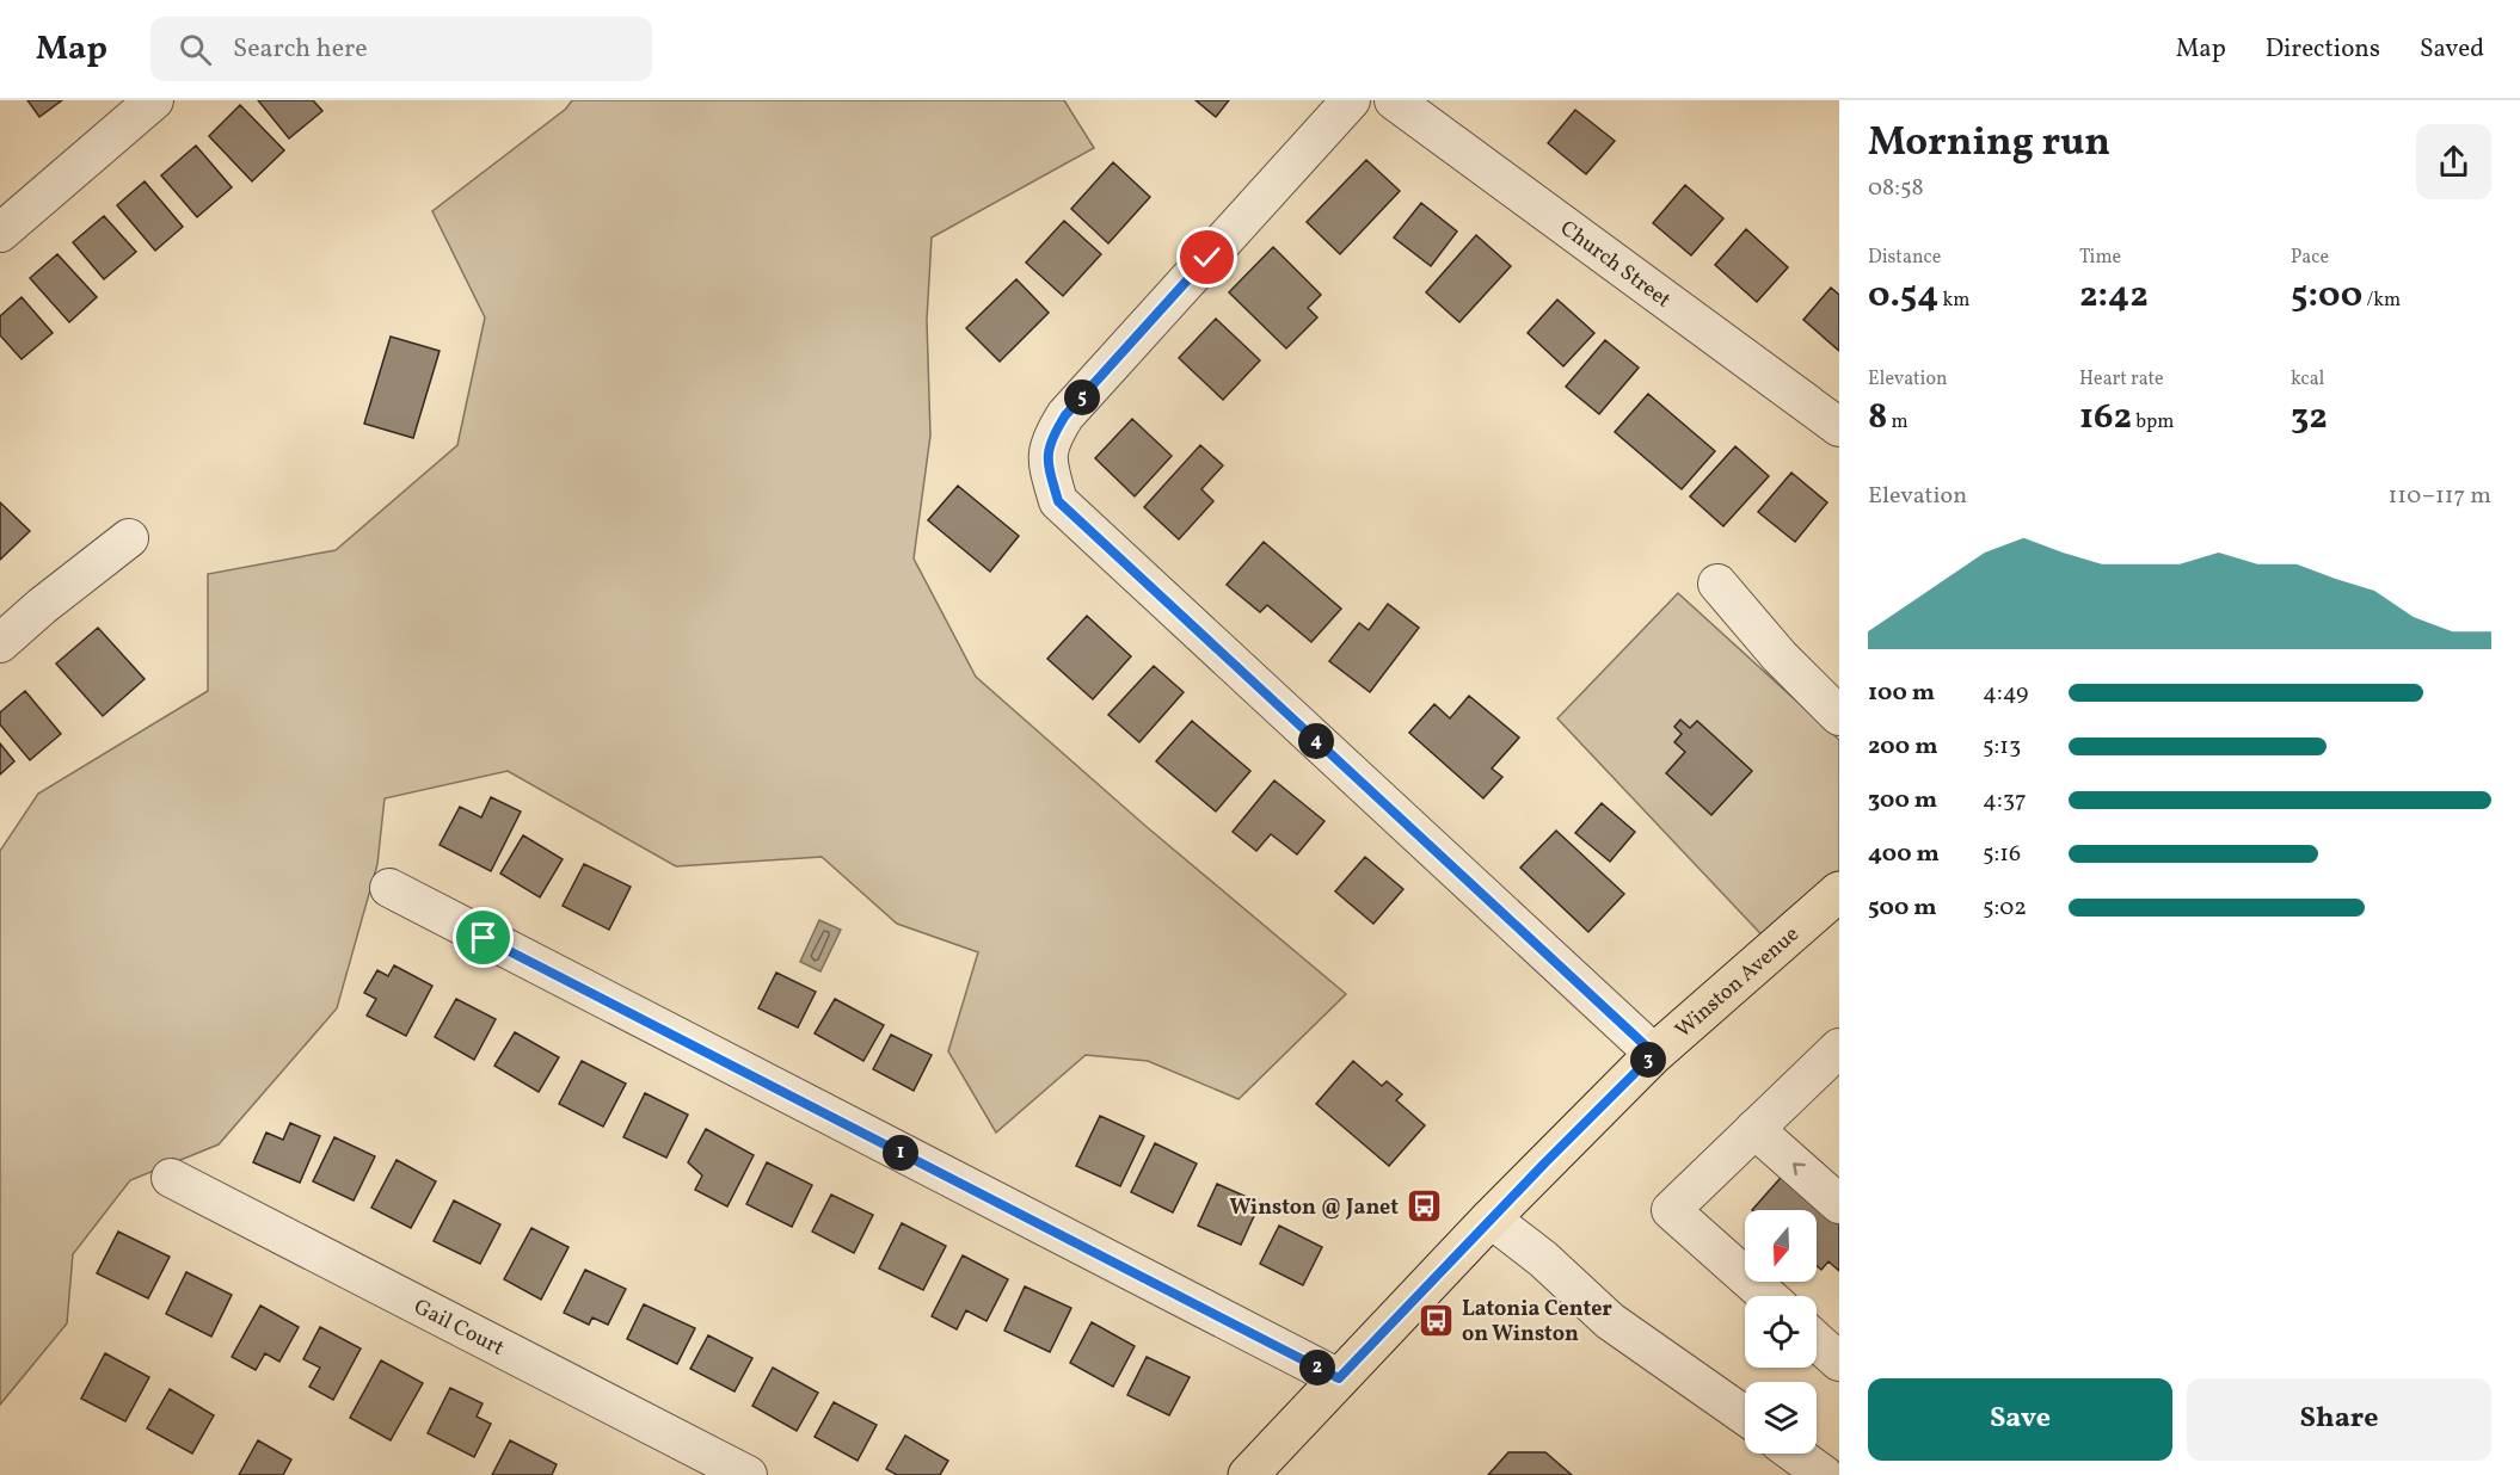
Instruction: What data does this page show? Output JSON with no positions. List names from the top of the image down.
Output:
{
  "streets": {
    "main road": ["Winston Avenue"],
    "street": ["Church Street", "Gail Court"]
  },
  "places": {
    "bus stop": ["Winston @ Janet", "Latonia Center on Winston"]
  },
  "north": "bottom",
  "page": {
    "header": "Map",
    "search": "Search here",
    "nav": ["Map", "Directions", "Saved"],
    "heading": ["Morning run", "08:58"],
    "stats": [
      ["Distance", "0.54 km"],
      ["Time", "2:42"],
      ["Pace", "5:00 /km"],
      ["Elevation", "8 m"],
      ["Heart rate", "162 bpm"],
      ["kcal", "32"]
    ],
    "pins": [
      "5",
      "4",
      "3",
      "1",
      "2"
    ],
    "chart": ["Elevation", "110–117 m"],
    "list": [
      {
        "name": "100 m",
        "note": "4:49"
      },
      {
        "name": "200 m",
        "note": "5:13"
      },
      {
        "name": "300 m",
        "note": "4:37"
      },
      {
        "name": "400 m",
        "note": "5:16"
      },
      {
        "name": "500 m",
        "note": "5:02"
      }
    ],
    "buttons": ["Save", "Share"]
  }
}
